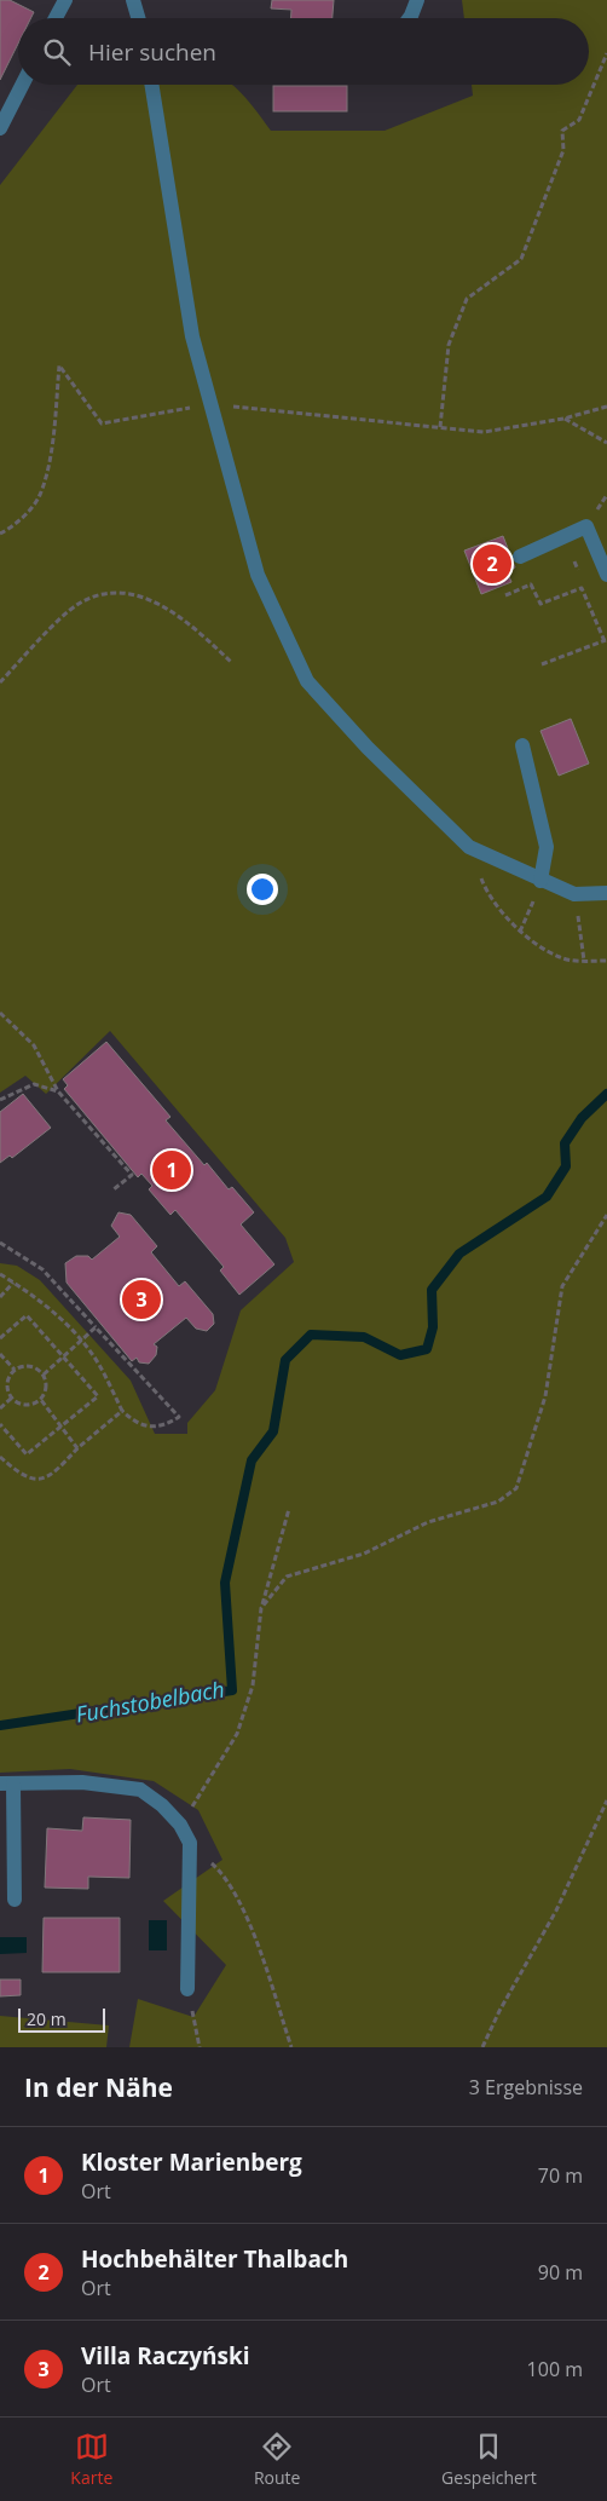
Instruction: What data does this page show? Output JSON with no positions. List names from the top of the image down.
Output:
{
  "water": ["Fuchstobelbach"],
  "scale_bar": "20 m",
  "page": {
    "search": "Hier suchen",
    "pins": ["2", "1", "3"],
    "scale": "20 m",
    "heading": ["In der Nähe", "3 Ergebnisse"],
    "list": [
      {
        "mark": "1",
        "name": "Kloster Marienberg",
        "note": "Ort",
        "value": "70 m"
      },
      {
        "mark": "2",
        "name": "Hochbehälter Thalbach",
        "note": "Ort",
        "value": "90 m"
      },
      {
        "mark": "3",
        "name": "Villa Raczyński",
        "note": "Ort",
        "value": "100 m"
      }
    ],
    "nav": ["Karte", "Route", "Gespeichert"]
  }
}
